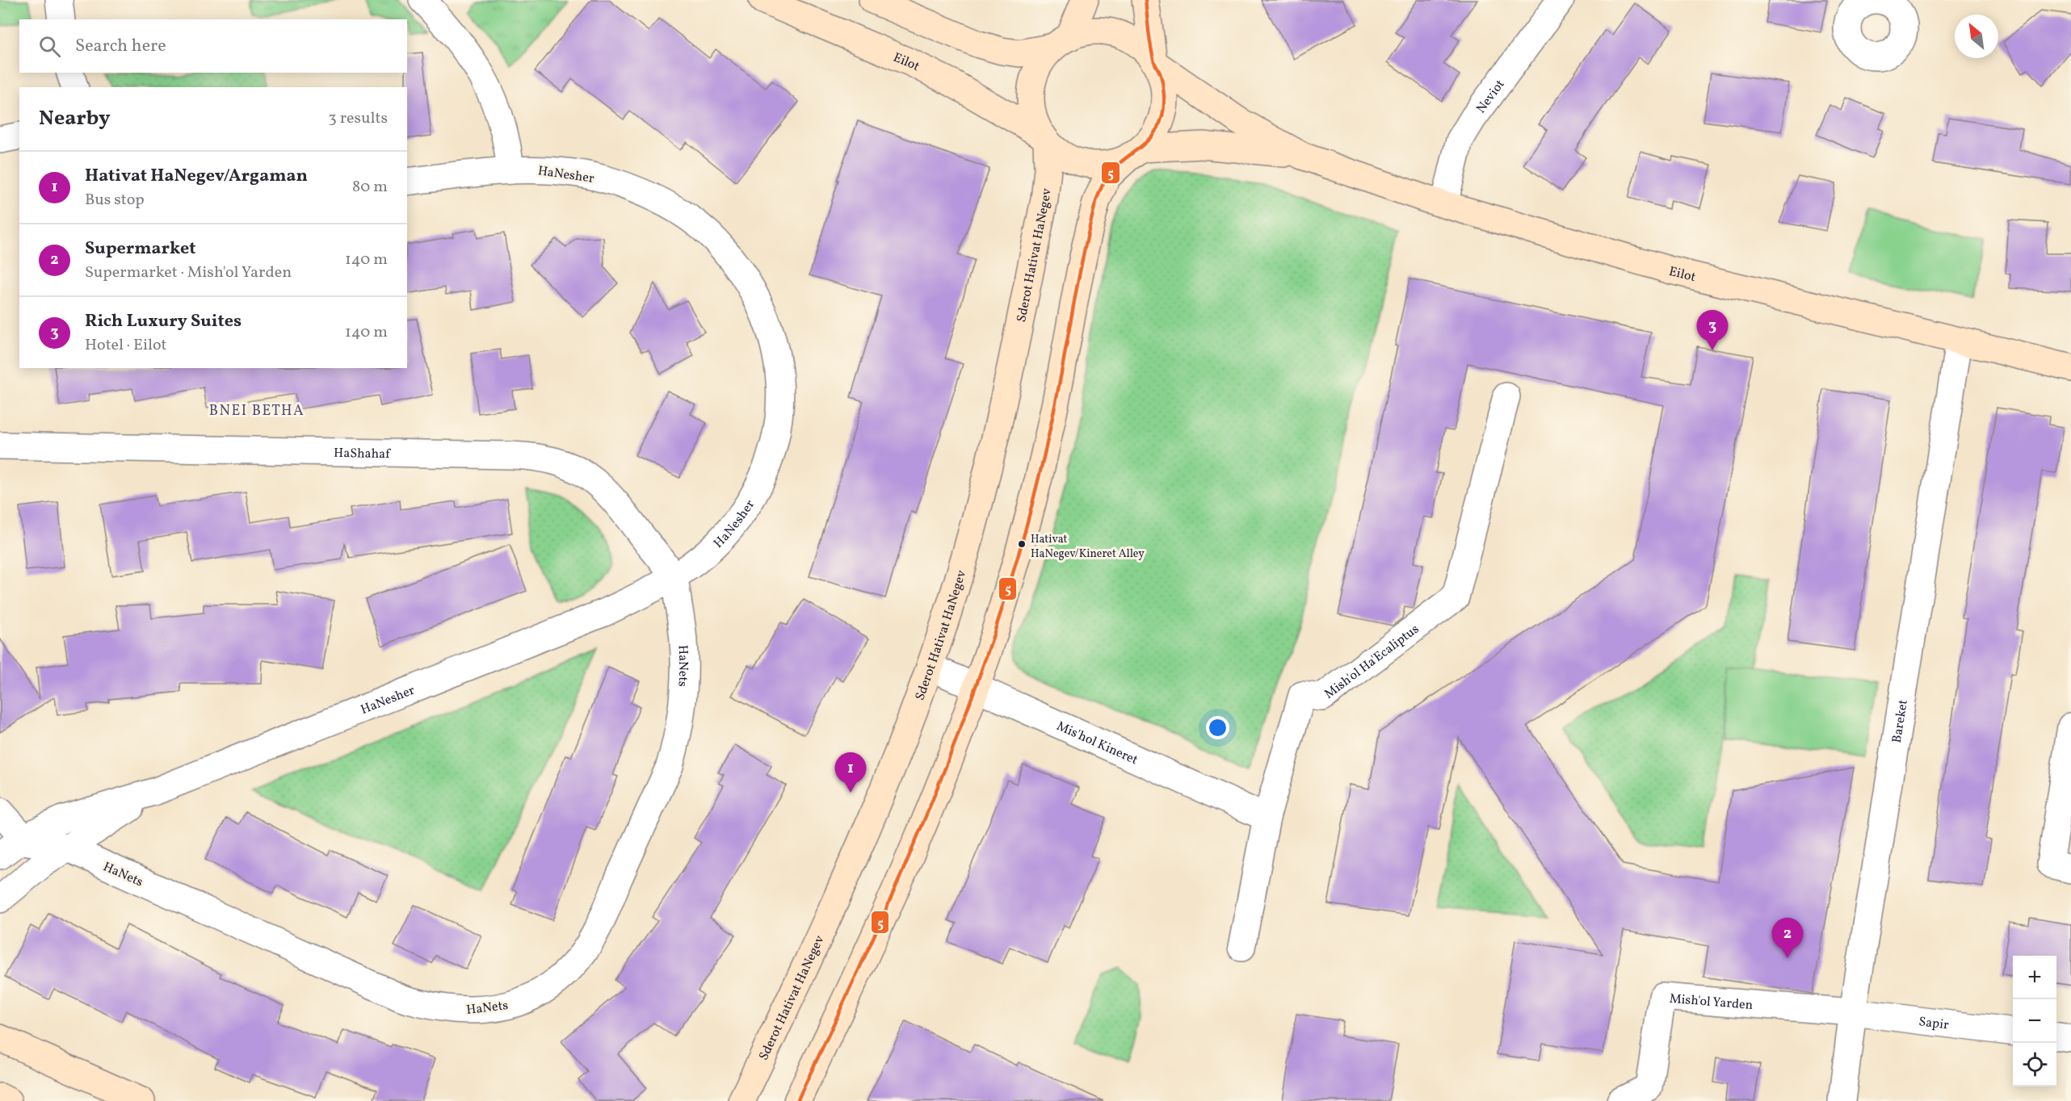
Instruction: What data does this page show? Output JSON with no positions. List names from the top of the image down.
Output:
{
  "streets": {
    "main road": ["Eilot", "Sderot Hativat HaNegev"],
    "street": [
      "Neviot",
      "HaNesher",
      "HaShahaf",
      "Mish'ol Ha'Ecaliptus",
      "HaNets",
      "Bareket",
      "Mis'hol Kineret",
      "Mish'ol Yarden",
      "Sapir"
    ]
  },
  "crossings": [
    ["Eilot", "Neviot"],
    ["Eilot", "Sderot Hativat HaNegev"],
    ["Eilot", "Bareket"],
    ["HaNesher", "HaShahaf"],
    ["HaNesher", "HaNets"],
    ["Sderot Hativat HaNegev", "Mis'hol Kineret"],
    ["HaShahaf", "HaNets"],
    ["Mish'ol Ha'Ecaliptus", "Mis'hol Kineret"],
    ["Bareket", "Mish'ol Yarden"],
    ["Bareket", "Sapir"],
    ["Mish'ol Yarden", "Sapir"]
  ],
  "districts": ["BNEI BETHA"],
  "places": ["Hativat HaNegev/Kineret Alley"],
  "lines": ["transit line 5"],
  "north": "top left",
  "page": {
    "search": "Search here",
    "heading": ["Nearby", "3 results"],
    "list": [
      {
        "mark": "1",
        "name": "Hativat HaNegev/Argaman",
        "note": "Bus stop",
        "value": "80 m"
      },
      {
        "mark": "2",
        "name": "Supermarket",
        "note": "Supermarket · Mish'ol Yarden",
        "value": "140 m"
      },
      {
        "mark": "3",
        "name": "Rich Luxury Suites",
        "note": "Hotel · Eilot",
        "value": "140 m"
      }
    ],
    "pins": ["3", "1", "2"],
    "map_buttons": ["+", "−"]
  }
}
